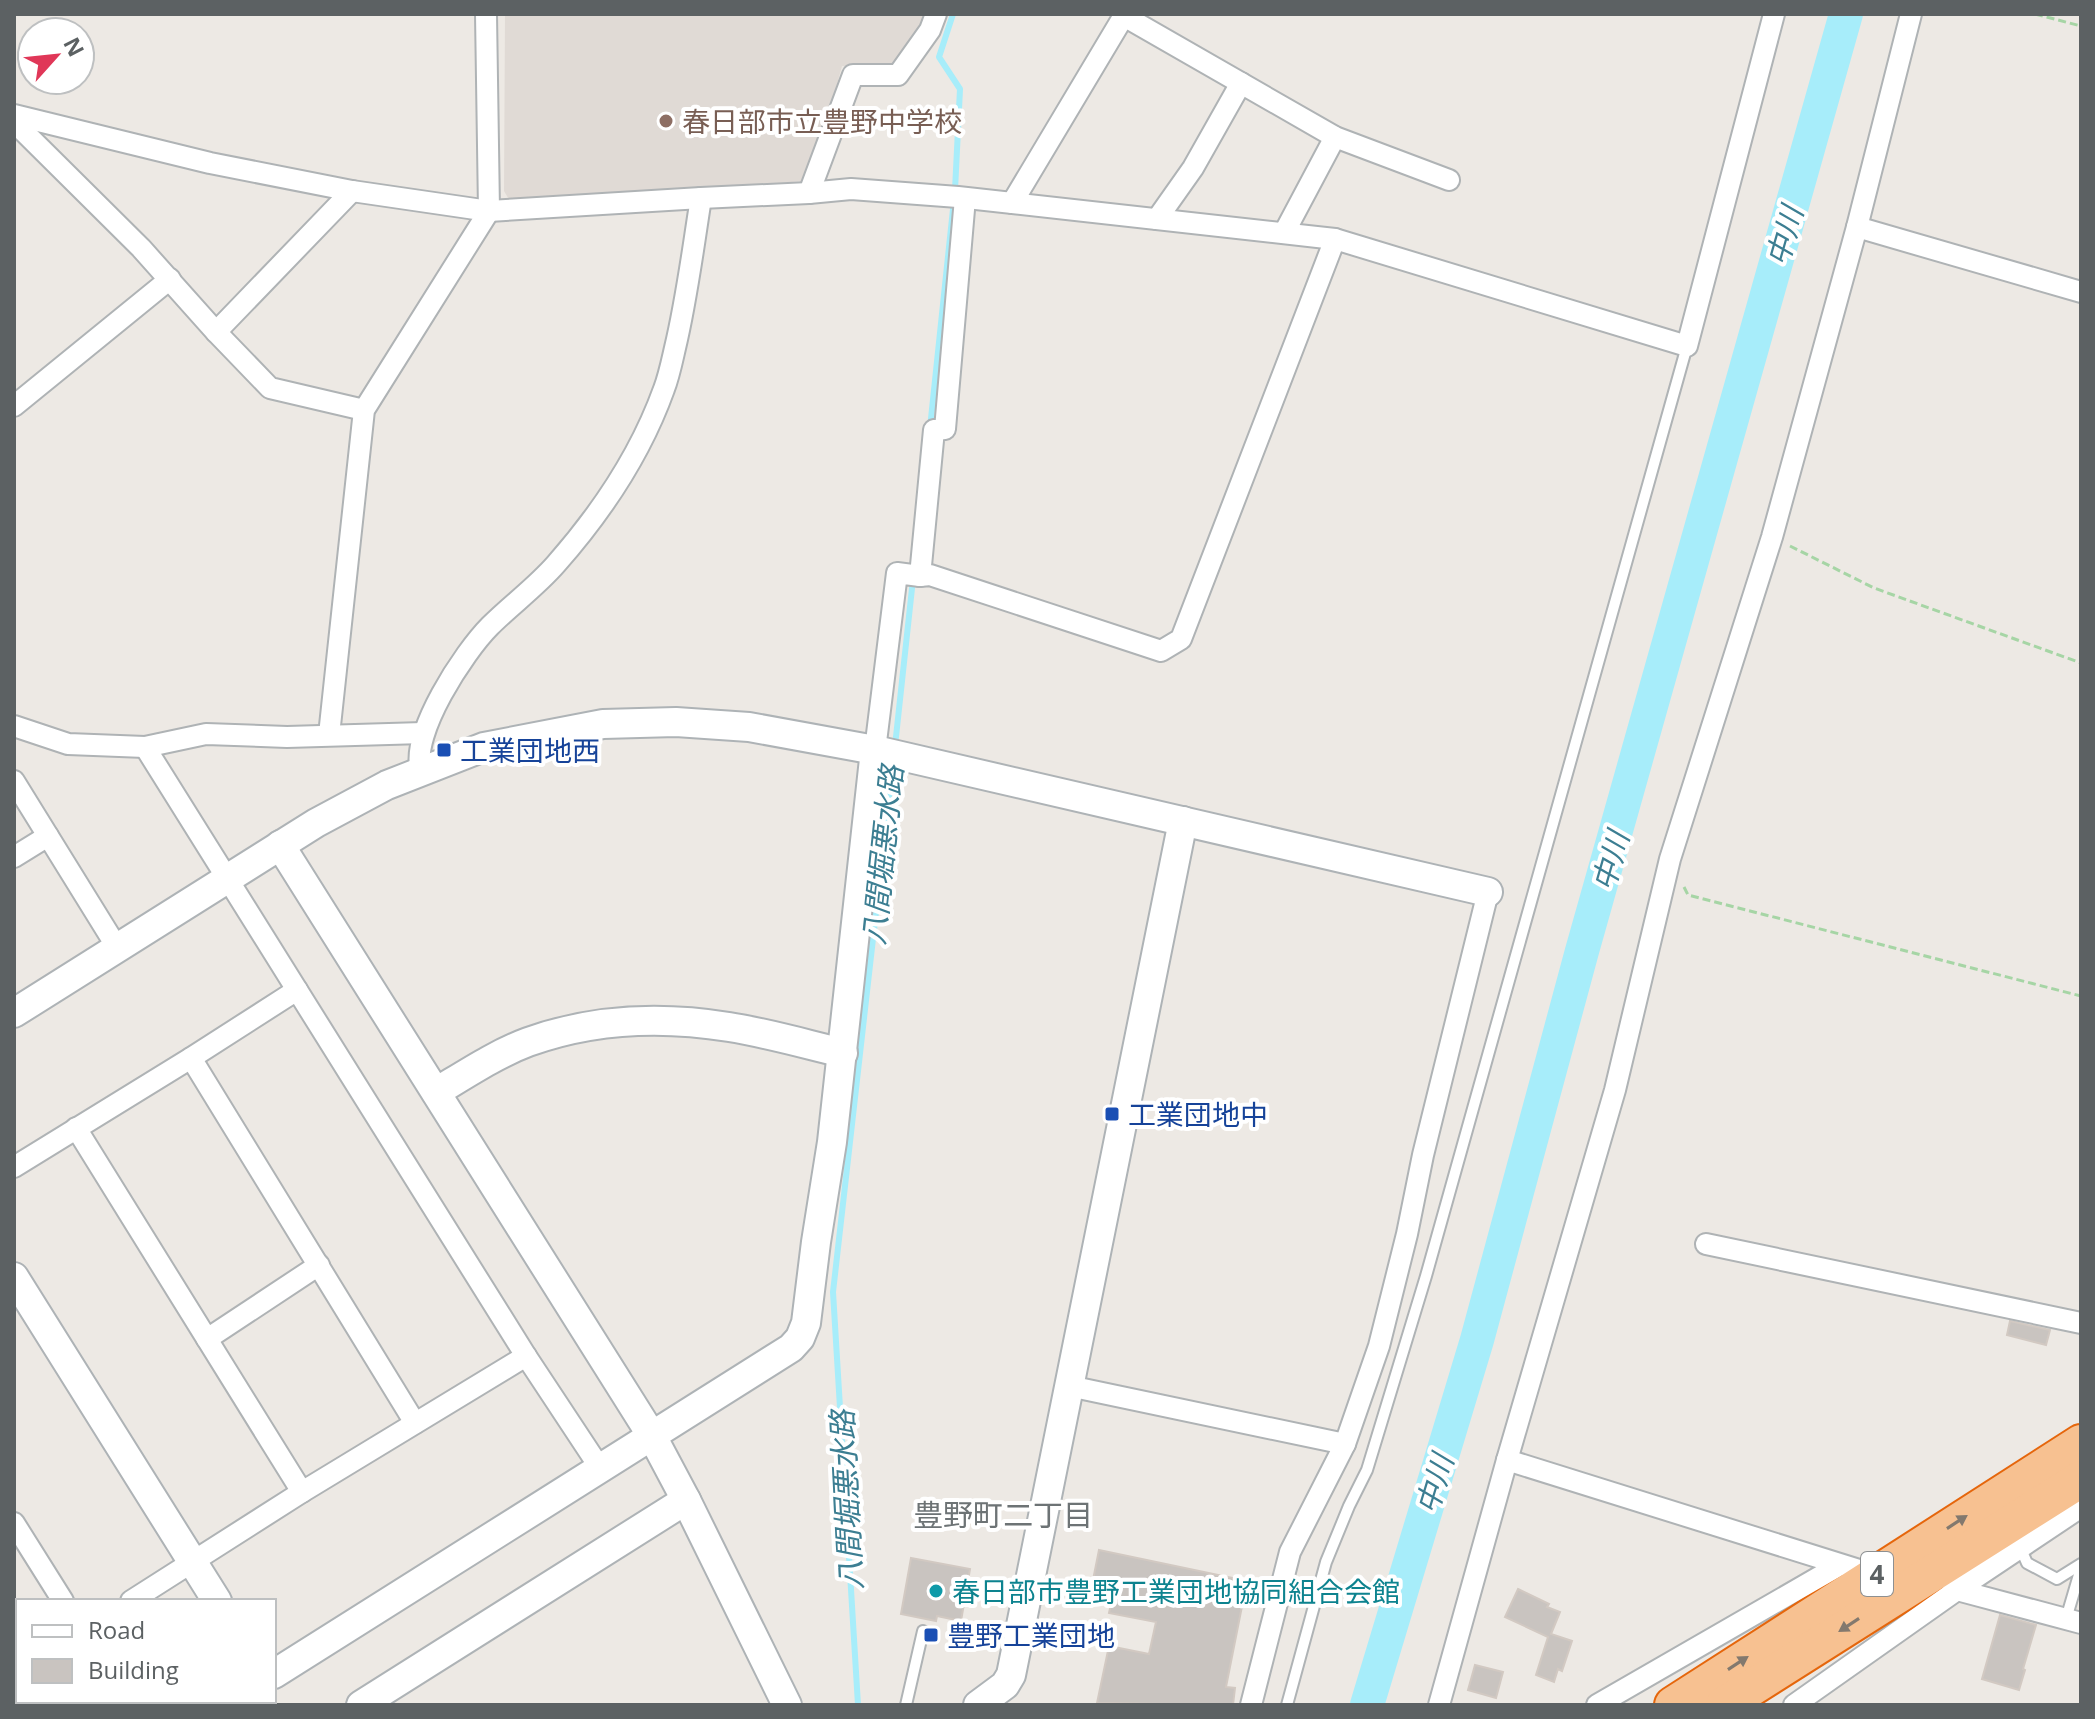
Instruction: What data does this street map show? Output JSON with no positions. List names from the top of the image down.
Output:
{
  "streets": {
    "highway": ["4"]
  },
  "districts": ["豊野町二丁目"],
  "water": ["中川", "八間堀悪水路"],
  "places": {
    "other": ["春日部市立豊野中学校", "春日部市豊野工業団地協同組合会館"],
    "transit": ["工業団地西", "工業団地中", "豊野工業団地"]
  },
  "legend": ["Road", "Building"],
  "north": "top right"
}
